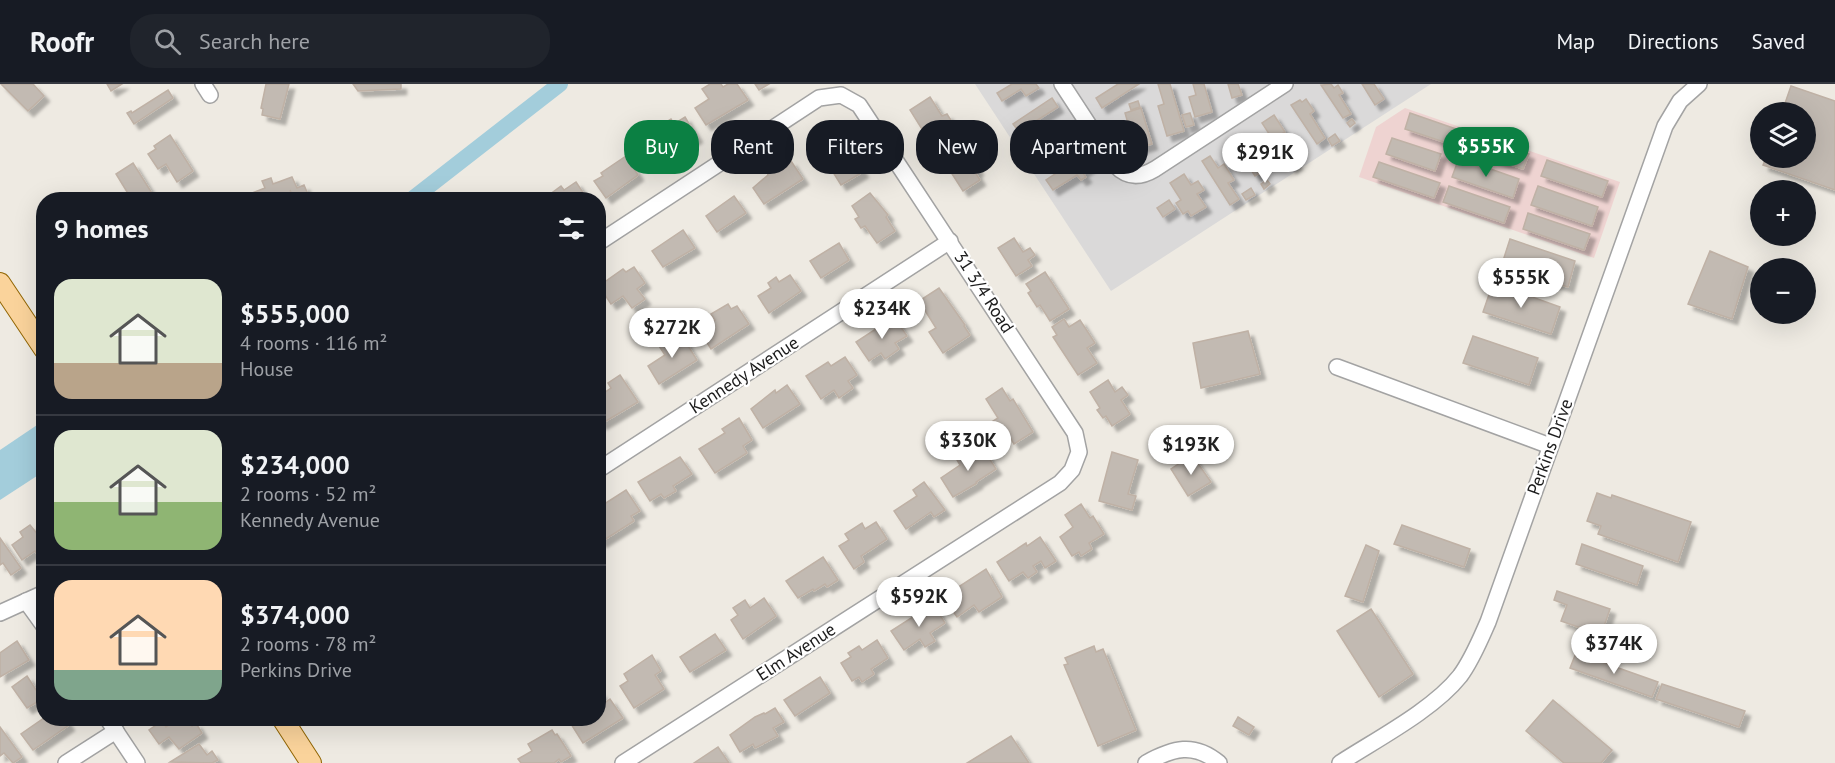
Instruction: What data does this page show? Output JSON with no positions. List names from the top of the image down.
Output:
{
  "streets": {
    "street": [
      "31 3/4 Road",
      "Kennedy Avenue",
      "Perkins Drive",
      "Elm Avenue"
    ]
  },
  "crossings": [
    ["31 3/4 Road", "Kennedy Avenue"],
    ["31 3/4 Road", "Elm Avenue"]
  ],
  "page": {
    "header": "Roofr",
    "search": "Search here",
    "nav": ["Map", "Directions", "Saved"],
    "map_buttons": ["+", "−"],
    "chip": [
      "Buy",
      "Rent",
      "Filters",
      "New",
      "Apartment"
    ],
    "price": [
      "$555K",
      "$291K",
      "$555K",
      "$234K",
      "$272K",
      "$330K",
      "$193K",
      "$592K",
      "$374K"
    ],
    "heading": "9 homes",
    "list": [
      {
        "name": "$555,000",
        "note": "4 rooms · 116 m² · House"
      },
      {
        "name": "$234,000",
        "note": "2 rooms · 52 m² · Kennedy Avenue"
      },
      {
        "name": "$374,000",
        "note": "2 rooms · 78 m² · Perkins Drive"
      }
    ]
  }
}
